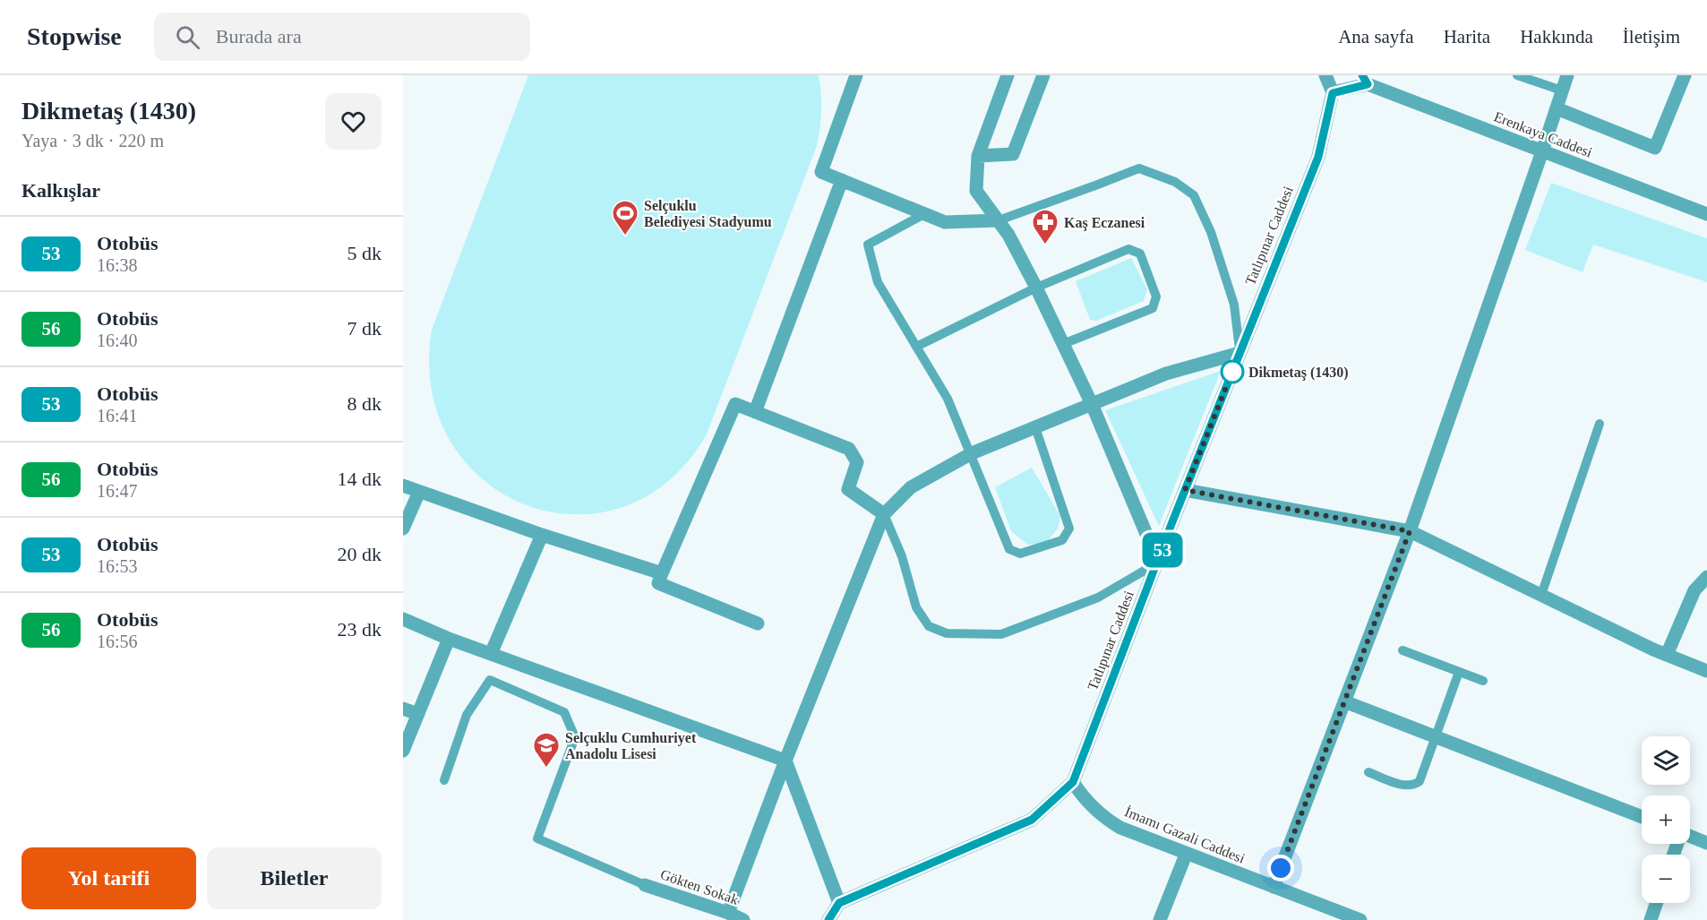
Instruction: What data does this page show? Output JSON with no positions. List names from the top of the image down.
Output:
{
  "streets": {
    "street": [
      "Erenkaya Caddesi",
      "Tatlıpınar Caddesi",
      "İmamı Gazali Caddesi",
      "Gökten Sokak"
    ]
  },
  "crossings": [
    ["Tatlıpınar Caddesi", "İmamı Gazali Caddesi"]
  ],
  "places": {
    "sports": ["Selçuklu Belediyesi Stadyumu"],
    "pharmacy": ["Kaş Eczanesi"],
    "other": ["Dikmetaş (1430)"],
    "school or university": ["Selçuklu Cumhuriyet Anadolu Lisesi"]
  },
  "lines": ["bus line 53"],
  "page": {
    "header": "Stopwise",
    "search": "Burada ara",
    "nav": [
      "Ana sayfa",
      "Harita",
      "Hakkında",
      "İletişim"
    ],
    "heading": [
      ["Dikmetaş (1430)", "Yaya · 3 dk · 220 m"],
      "Kalkışlar"
    ],
    "on_map": "53",
    "list": [
      {
        "mark": "53",
        "name": "Otobüs",
        "note": "16:38",
        "value": "5 dk"
      },
      {
        "mark": "56",
        "name": "Otobüs",
        "note": "16:40",
        "value": "7 dk"
      },
      {
        "mark": "53",
        "name": "Otobüs",
        "note": "16:41",
        "value": "8 dk"
      },
      {
        "mark": "56",
        "name": "Otobüs",
        "note": "16:47",
        "value": "14 dk"
      },
      {
        "mark": "53",
        "name": "Otobüs",
        "note": "16:53",
        "value": "20 dk"
      },
      {
        "mark": "56",
        "name": "Otobüs",
        "note": "16:56",
        "value": "23 dk"
      }
    ],
    "map_buttons": ["+", "−"],
    "buttons": ["Yol tarifi", "Biletler"]
  }
}
